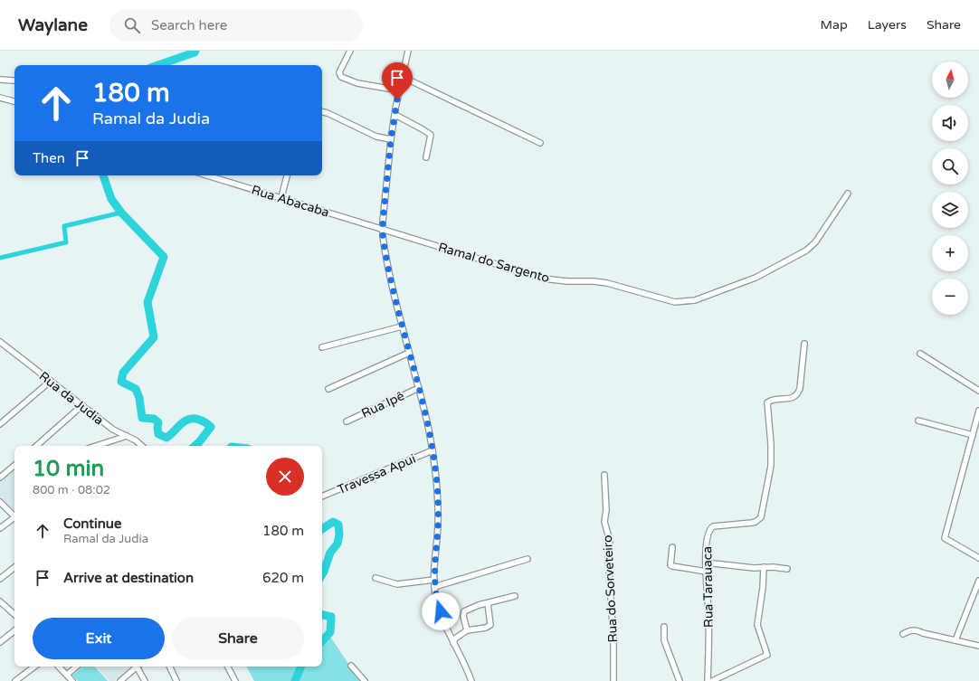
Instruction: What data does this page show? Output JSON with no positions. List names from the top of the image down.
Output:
{
  "streets": {
    "street": [
      "Rua Abacaba",
      "Ramal do Sargento",
      "Rua da Judia",
      "Rua Ipê",
      "Travessa Apui",
      "Rua Tarauaca",
      "Rua do Sorveteiro"
    ]
  },
  "crossings": [
    ["Rua Abacaba", "Ramal do Sargento"]
  ],
  "north": "top",
  "page": {
    "header": "Waylane",
    "search": "Search here",
    "nav": ["Map", "Layers", "Share"],
    "map_buttons": ["+", "−"],
    "turn": ["180 m", "Ramal da Judia"],
    "then": "Then",
    "heading": ["10 min", "800 m · 08:02"],
    "list": [
      {
        "name": "Continue",
        "note": "Ramal da Judia",
        "value": "180 m"
      },
      {
        "name": "Arrive at destination",
        "value": "620 m"
      }
    ],
    "buttons": ["Exit", "Share"]
  }
}
